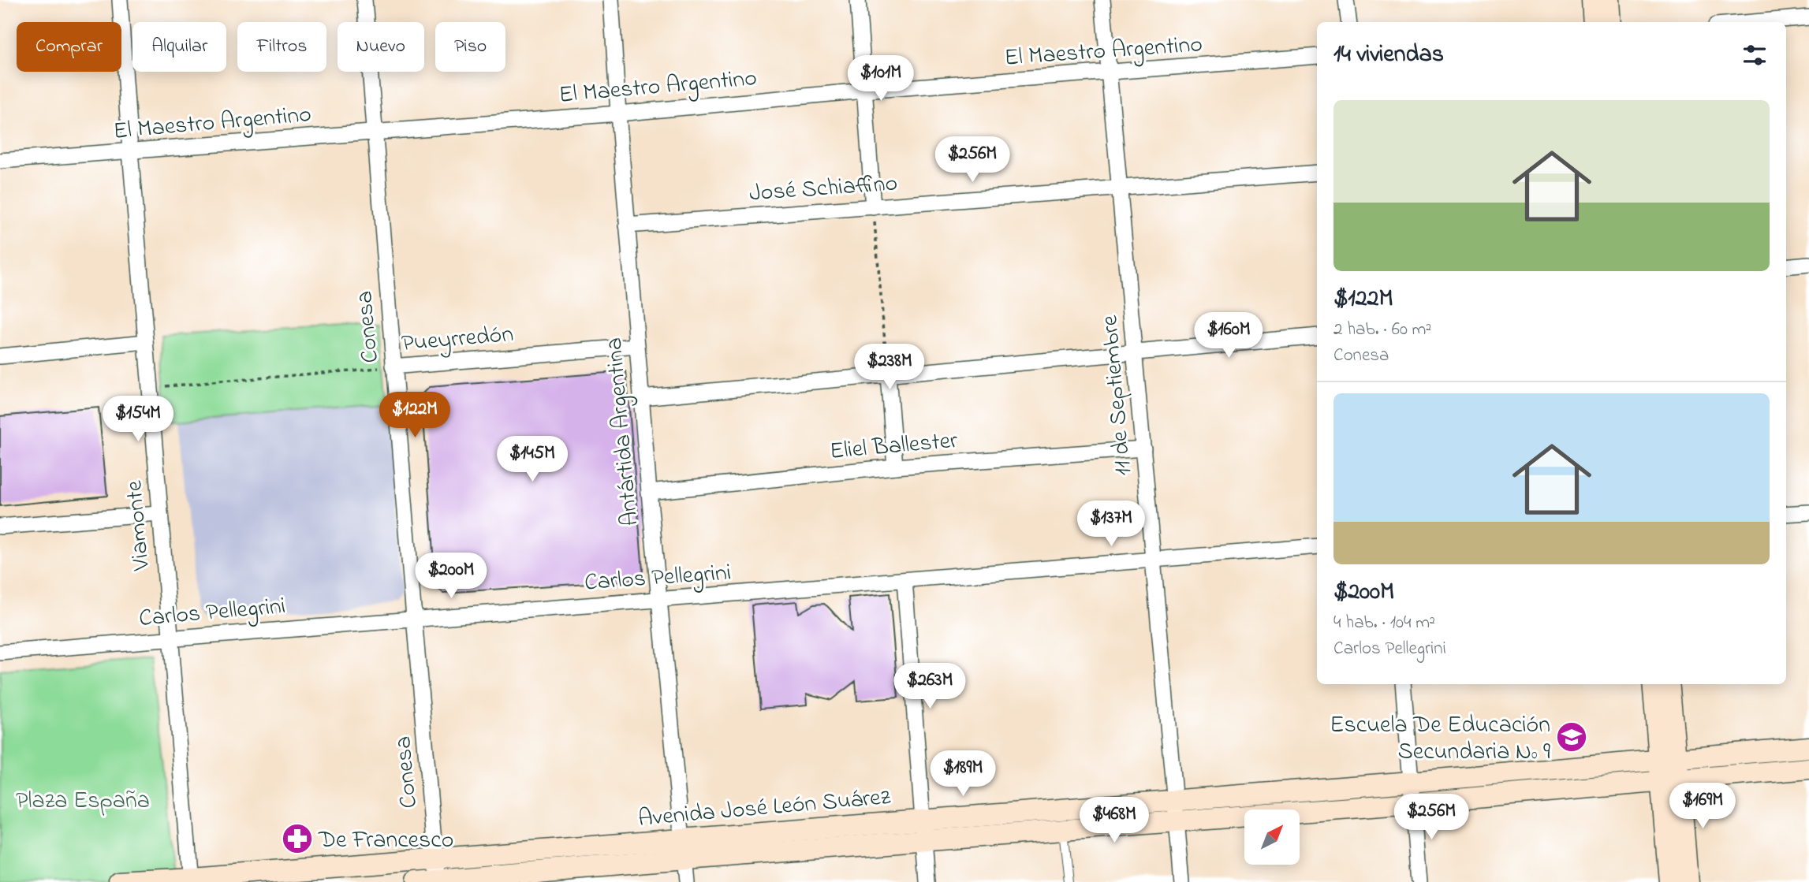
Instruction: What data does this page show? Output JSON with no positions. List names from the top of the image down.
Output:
{
  "streets": {
    "main road": ["Avenida José León Suárez"],
    "street": [
      "El Maestro Argentino",
      "José Schiaffino",
      "Conesa",
      "Pueyrredón",
      "11 de Septiembre",
      "Antártida Argentina",
      "Eliel Ballester",
      "Viamonte",
      "Carlos Pellegrini"
    ]
  },
  "crossings": [
    ["El Maestro Argentino", "Conesa"],
    ["El Maestro Argentino", "11 de Septiembre"],
    ["El Maestro Argentino", "Antártida Argentina"],
    ["El Maestro Argentino", "Viamonte"],
    ["José Schiaffino", "11 de Septiembre"],
    ["José Schiaffino", "Antártida Argentina"],
    ["Conesa", "Pueyrredón"],
    ["Conesa", "Carlos Pellegrini"],
    ["Conesa", "Avenida José León Suárez"],
    ["Pueyrredón", "Antártida Argentina"],
    ["Pueyrredón", "Viamonte"],
    ["11 de Septiembre", "Eliel Ballester"],
    ["11 de Septiembre", "Carlos Pellegrini"],
    ["11 de Septiembre", "Avenida José León Suárez"],
    ["Antártida Argentina", "Eliel Ballester"],
    ["Antártida Argentina", "Carlos Pellegrini"],
    ["Antártida Argentina", "Avenida José León Suárez"],
    ["Viamonte", "Carlos Pellegrini"],
    ["Viamonte", "Avenida José León Suárez"]
  ],
  "parks": ["Plaza España"],
  "places": {
    "school or university": ["Escuela De Educación Secundaria Nº 9"],
    "pharmacy": ["De Francesco"]
  },
  "north": "top right",
  "page": {
    "chip": [
      "Comprar",
      "Alquilar",
      "Filtros",
      "Nuevo",
      "Piso"
    ],
    "heading": "14 viviendas",
    "price": [
      "$101M",
      "$256M",
      "$160M",
      "$238M",
      "$122M",
      "$154M",
      "$145M",
      "$137M",
      "$200M",
      "$263M",
      "$189M",
      "$169M",
      "$256M",
      "$468M"
    ],
    "list": [
      {
        "name": "$122M",
        "note": "2 hab. · 60 m² · Conesa"
      },
      {
        "name": "$200M",
        "note": "4 hab. · 104 m² · Carlos Pellegrini"
      }
    ]
  }
}
